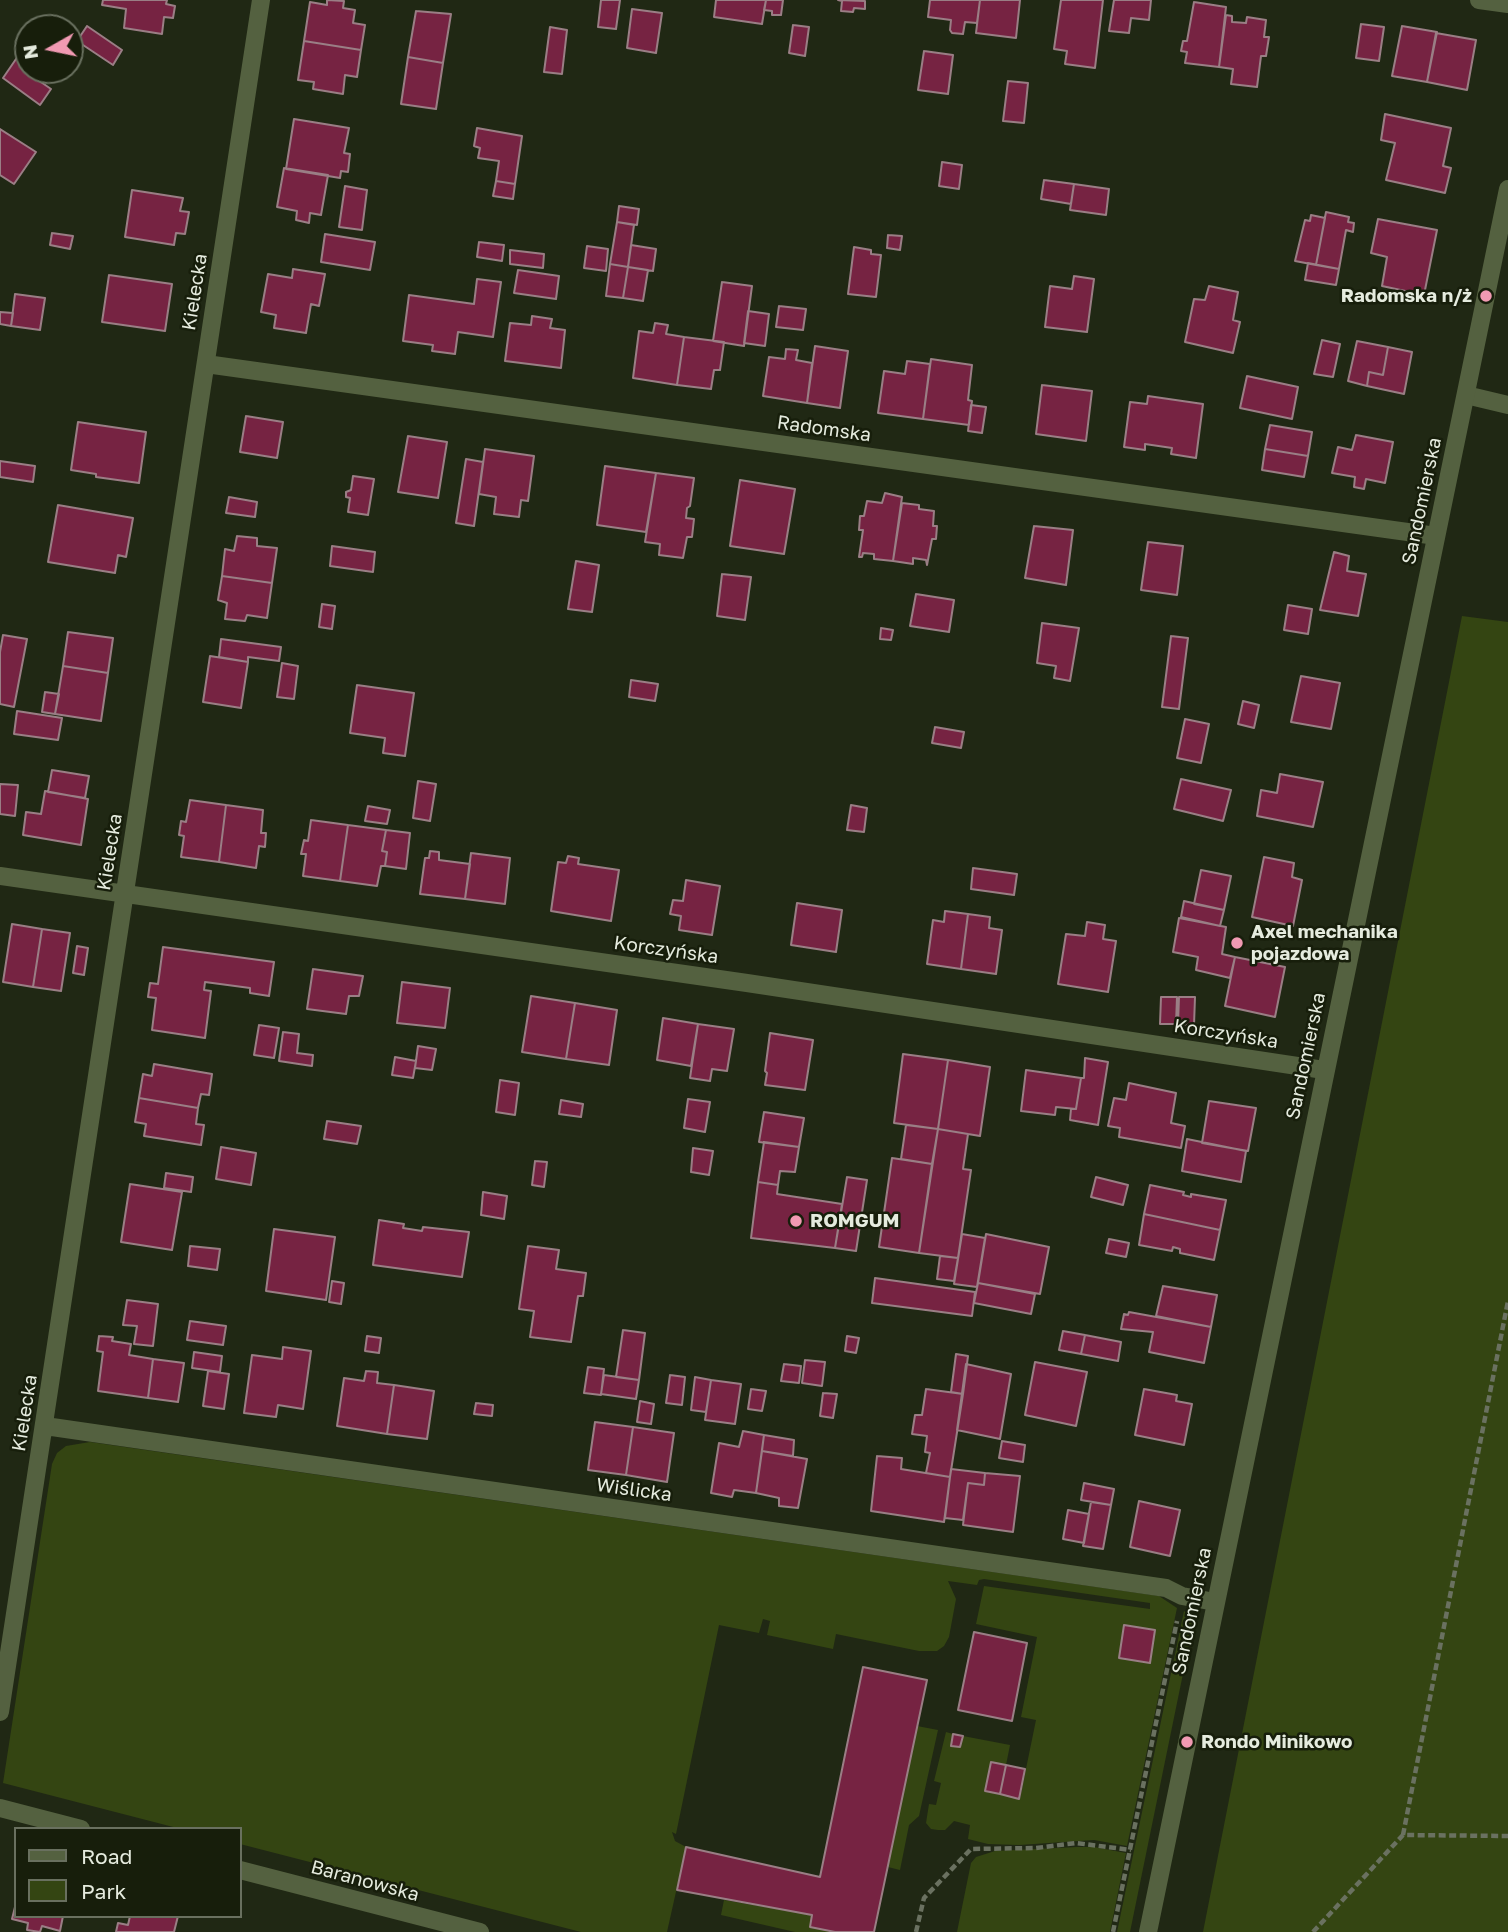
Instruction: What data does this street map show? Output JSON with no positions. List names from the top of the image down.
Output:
{
  "streets": {
    "street": [
      "Kielecka",
      "Radomska",
      "Sandomierska",
      "Korczyńska",
      "Wiślicka",
      "Baranowska"
    ]
  },
  "crossings": [
    ["Kielecka", "Radomska"],
    ["Kielecka", "Korczyńska"],
    ["Kielecka", "Wiślicka"],
    ["Radomska", "Sandomierska"],
    ["Sandomierska", "Korczyńska"],
    ["Sandomierska", "Wiślicka"]
  ],
  "places": [
    "Radomska n/ż",
    "Axel mechanika pojazdowa",
    "ROMGUM",
    "Rondo Minikowo"
  ],
  "legend": ["Road", "Park"],
  "north": "left"
}
